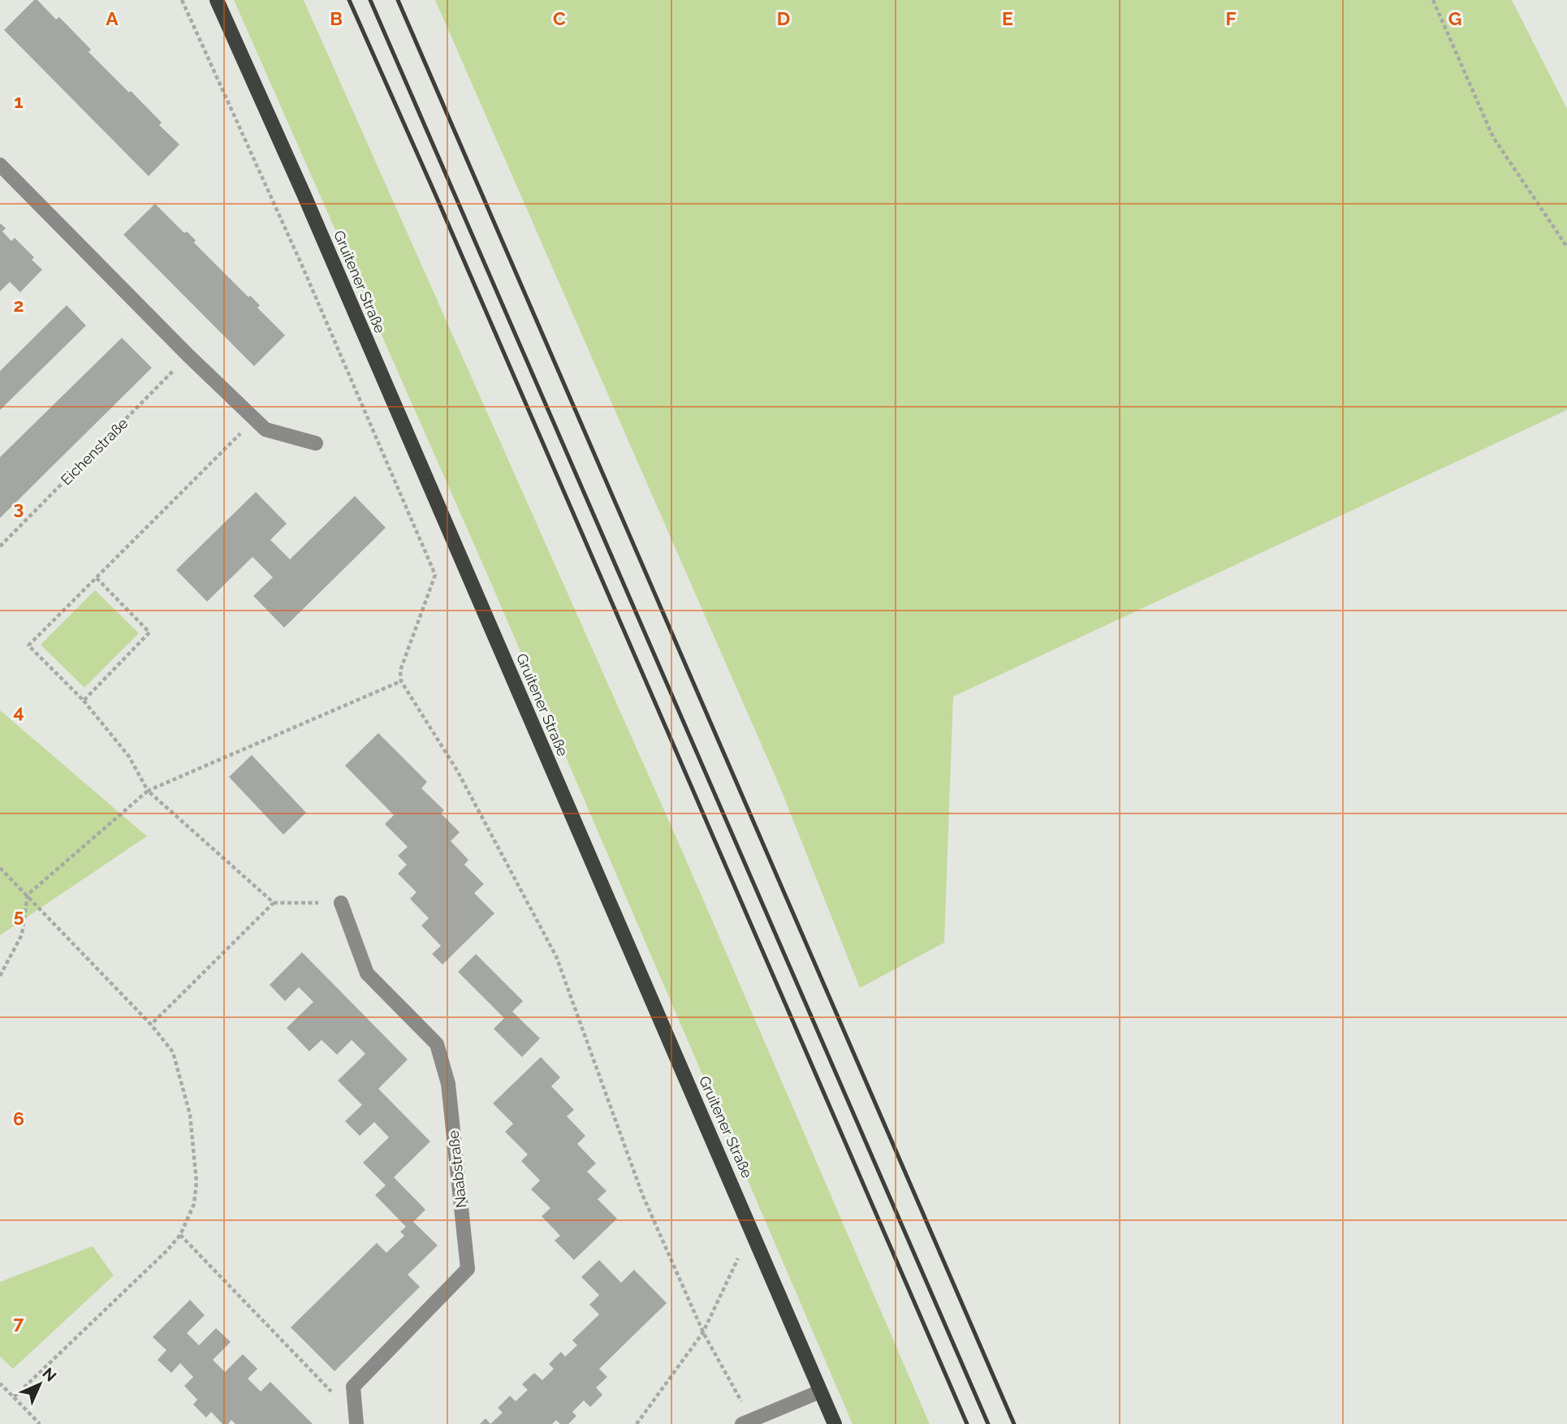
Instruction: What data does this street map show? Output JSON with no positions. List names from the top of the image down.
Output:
{
  "streets": {
    "main road": ["Gruitener Straße"],
    "street": ["Naabstraße"],
    "path": ["Eichenstraße"]
  },
  "north": "top right",
  "grid": {
    "columns": [
      "A",
      "B",
      "C",
      "D",
      "E",
      "F",
      "G"
    ],
    "rows": [
      "1",
      "2",
      "3",
      "4",
      "5",
      "6",
      "7"
    ]
  }
}
